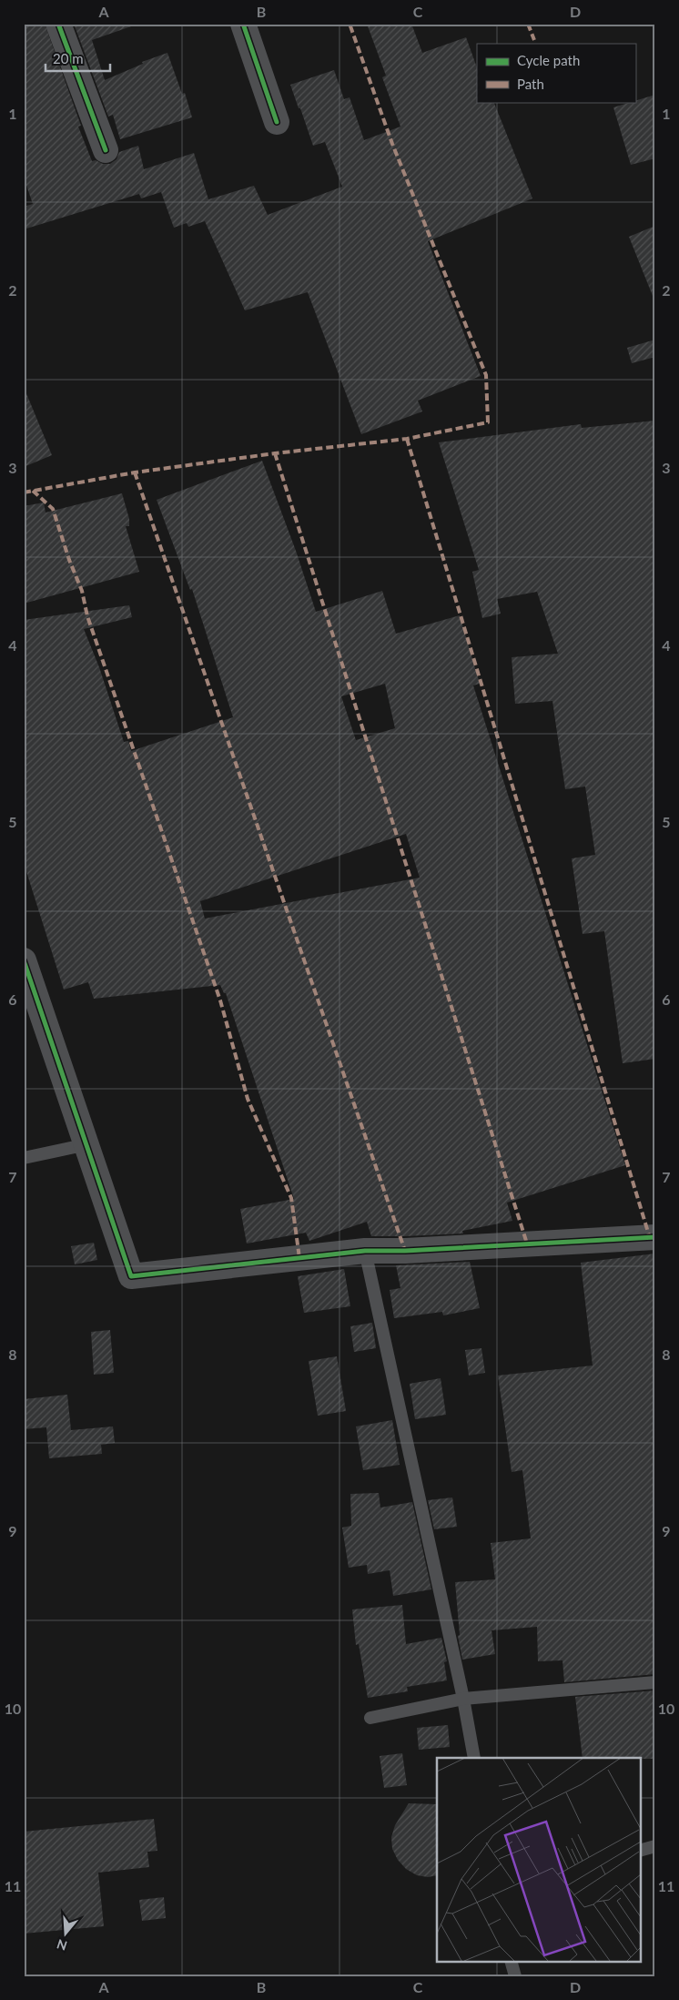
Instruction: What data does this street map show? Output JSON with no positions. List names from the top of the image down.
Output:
{
  "legend": ["Cycle path", "Path"],
  "scale_bar": "20 m",
  "north": "bottom",
  "grid": {
    "columns": [
      "A",
      "B",
      "C",
      "D"
    ],
    "rows": [
      "1",
      "2",
      "3",
      "4",
      "5",
      "6",
      "7",
      "8",
      "9",
      "10",
      "11"
    ]
  }
}
